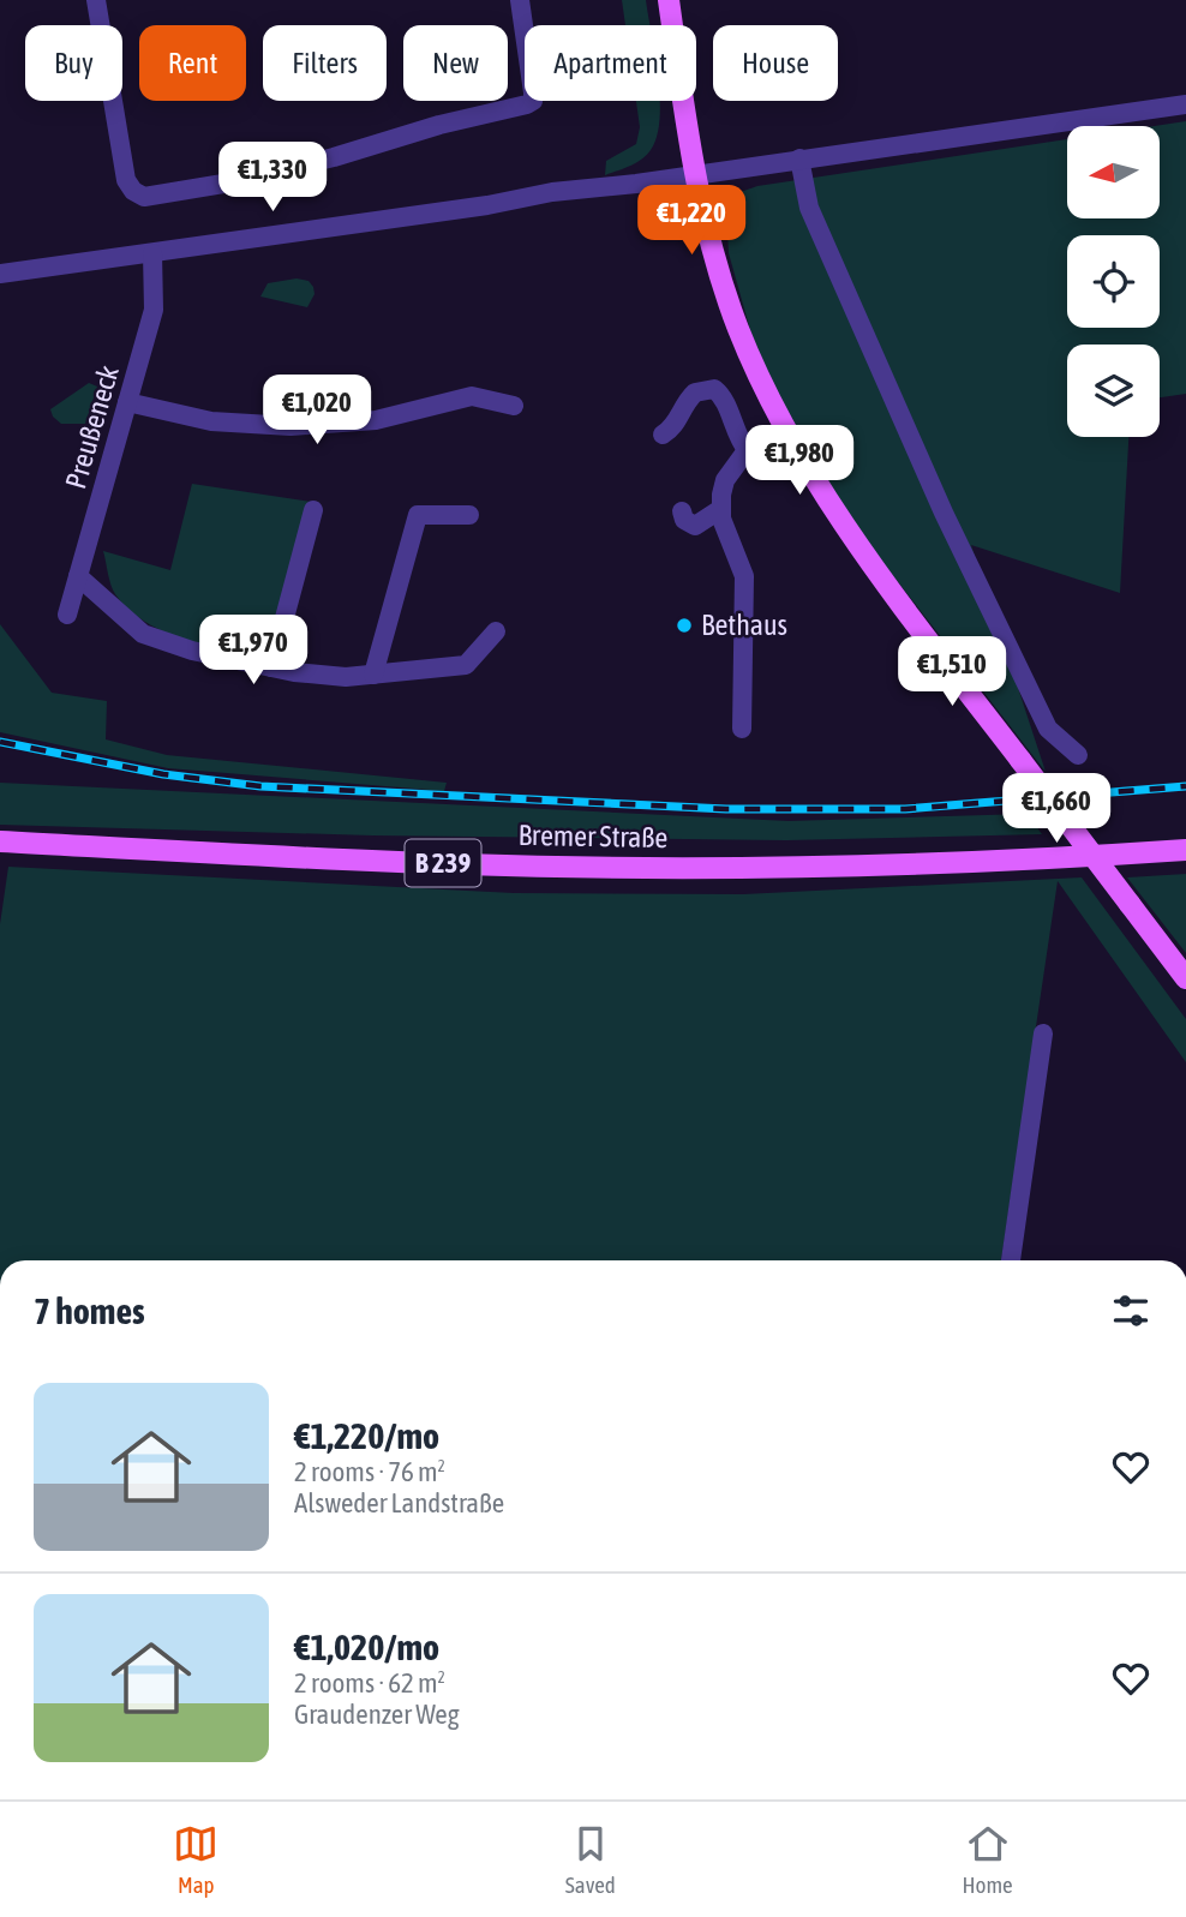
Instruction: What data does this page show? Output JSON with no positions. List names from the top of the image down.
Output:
{
  "streets": {
    "main road": ["Bremer Straße", "B 239"],
    "street": ["Preußeneck"]
  },
  "places": ["Bethaus"],
  "north": "left",
  "page": {
    "chip": [
      "Buy",
      "Rent",
      "Filters",
      "New",
      "Apartment",
      "House"
    ],
    "price": [
      "€1,330",
      "€1,220",
      "€1,020",
      "€1,980",
      "€1,970",
      "€1,510",
      "€1,660"
    ],
    "heading": "7 homes",
    "list": [
      {
        "name": "€1,220/mo",
        "note": "2 rooms · 76 m² · Alsweder Landstraße"
      },
      {
        "name": "€1,020/mo",
        "note": "2 rooms · 62 m² · Graudenzer Weg"
      }
    ],
    "tabs": ["Map", "Saved", "Home"]
  }
}
